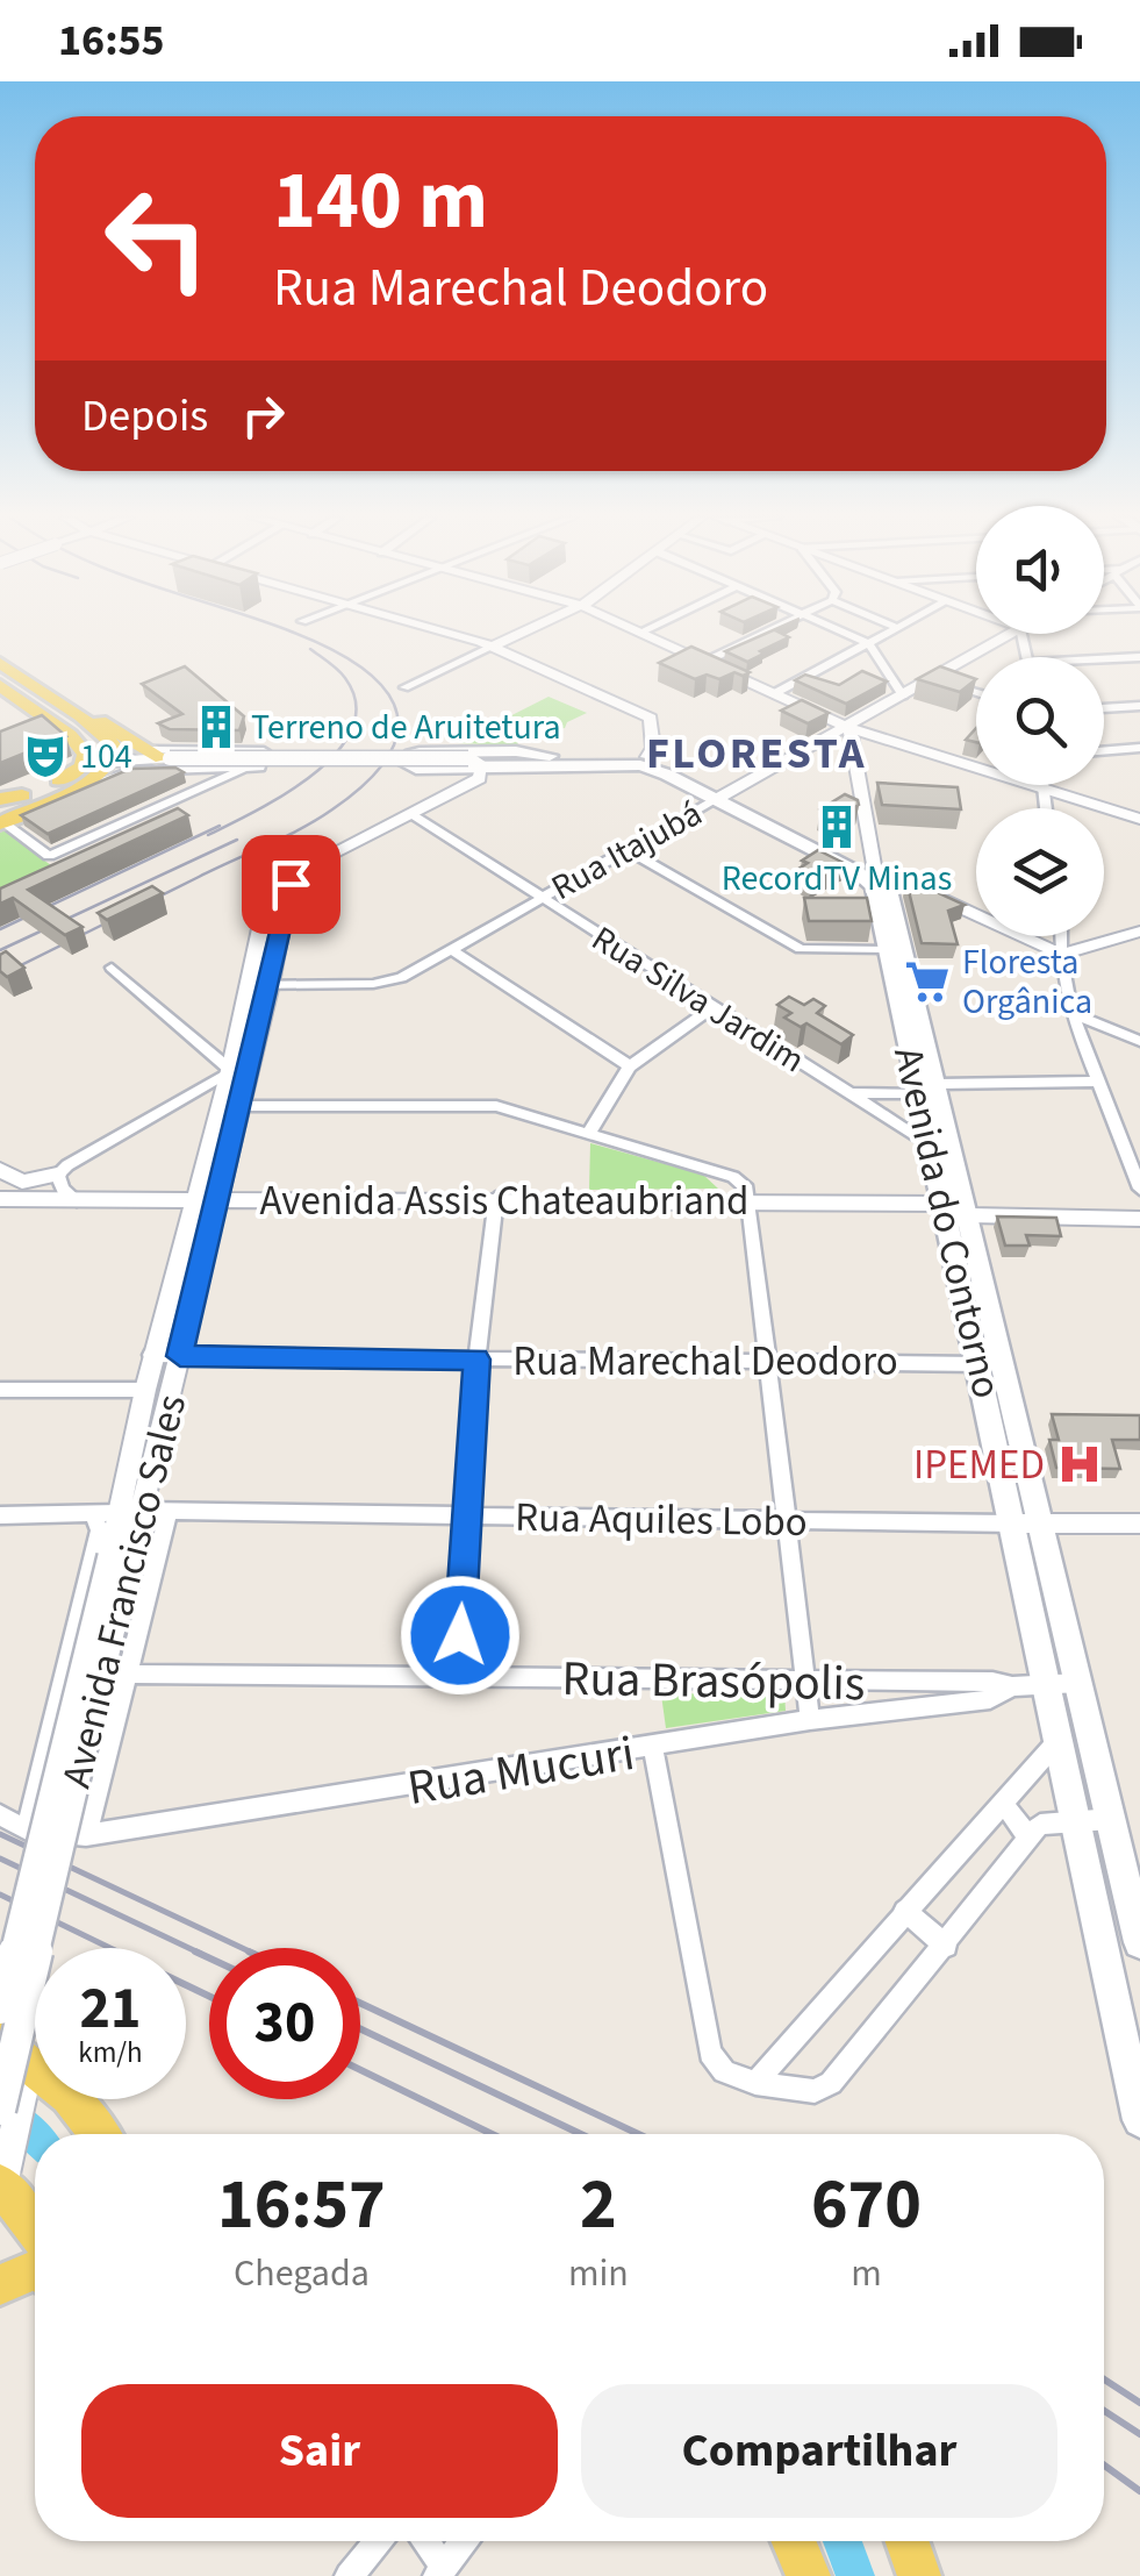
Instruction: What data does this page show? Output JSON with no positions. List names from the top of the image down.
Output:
{
  "streets": {
    "main road": ["Avenida do Contorno"],
    "street": [
      "Rua Itajubá",
      "Rua Silva Jardim",
      "Avenida Assis Chateaubriand",
      "Rua Marechal Deodoro",
      "Rua Aquiles Lobo",
      "Avenida Francisco Sales",
      "Rua Brasópolis",
      "Rua Mucuri"
    ]
  },
  "crossings": [
    ["Rua Itajubá", "Rua Silva Jardim"],
    ["Rua Itajubá", "Avenida Francisco Sales"],
    ["Rua Silva Jardim", "Avenida do Contorno"],
    ["Avenida Assis Chateaubriand", "Avenida do Contorno"],
    ["Avenida Assis Chateaubriand", "Avenida Francisco Sales"],
    ["Avenida do Contorno", "Rua Marechal Deodoro"],
    ["Avenida do Contorno", "Rua Aquiles Lobo"],
    ["Avenida do Contorno", "Rua Brasópolis"],
    ["Rua Marechal Deodoro", "Avenida Francisco Sales"],
    ["Rua Aquiles Lobo", "Avenida Francisco Sales"],
    ["Avenida Francisco Sales", "Rua Brasópolis"],
    ["Avenida Francisco Sales", "Rua Mucuri"],
    ["Rua Brasópolis", "Rua Mucuri"]
  ],
  "districts": ["FLORESTA"],
  "places": {
    "building": ["Terreno de Aruitetura", "RecordTV Minas"],
    "theatre": ["104"],
    "supermarket": ["Floresta Orgânica"],
    "hospital": ["IPEMED"]
  },
  "page": {
    "status": "16:55",
    "turn": ["140 m", "Rua Marechal Deodoro"],
    "then": "Depois",
    "speed": "21 km/h",
    "limit": "30",
    "eta": [
      "16:57",
      "Chegada",
      "2",
      "min",
      "670",
      "m"
    ],
    "buttons": ["Sair", "Compartilhar"]
  }
}
